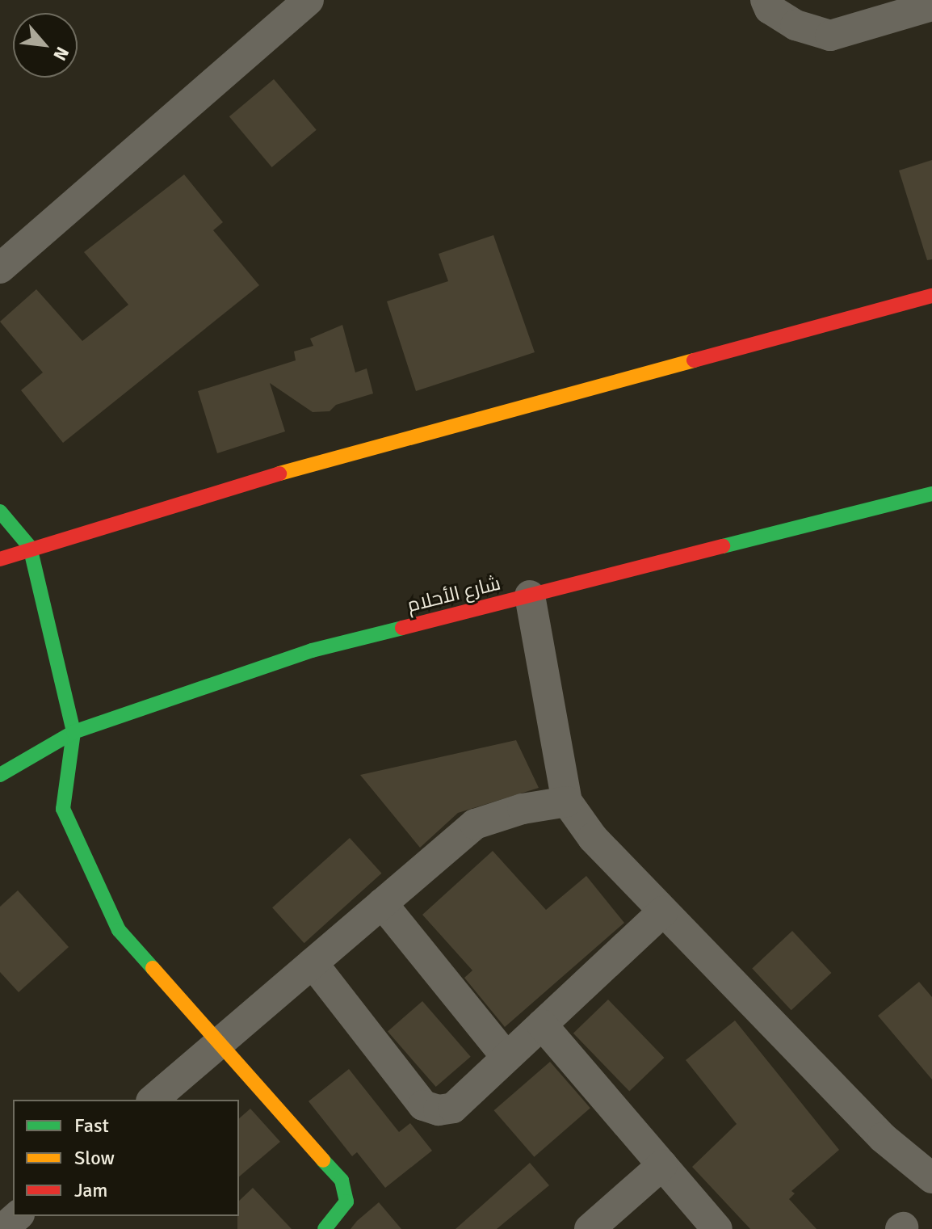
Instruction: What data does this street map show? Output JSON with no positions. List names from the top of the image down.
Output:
{
  "streets": {
    "main road": ["شارع الأحلام"]
  },
  "legend": ["Fast", "Slow", "Jam"],
  "north": "bottom right"
}
